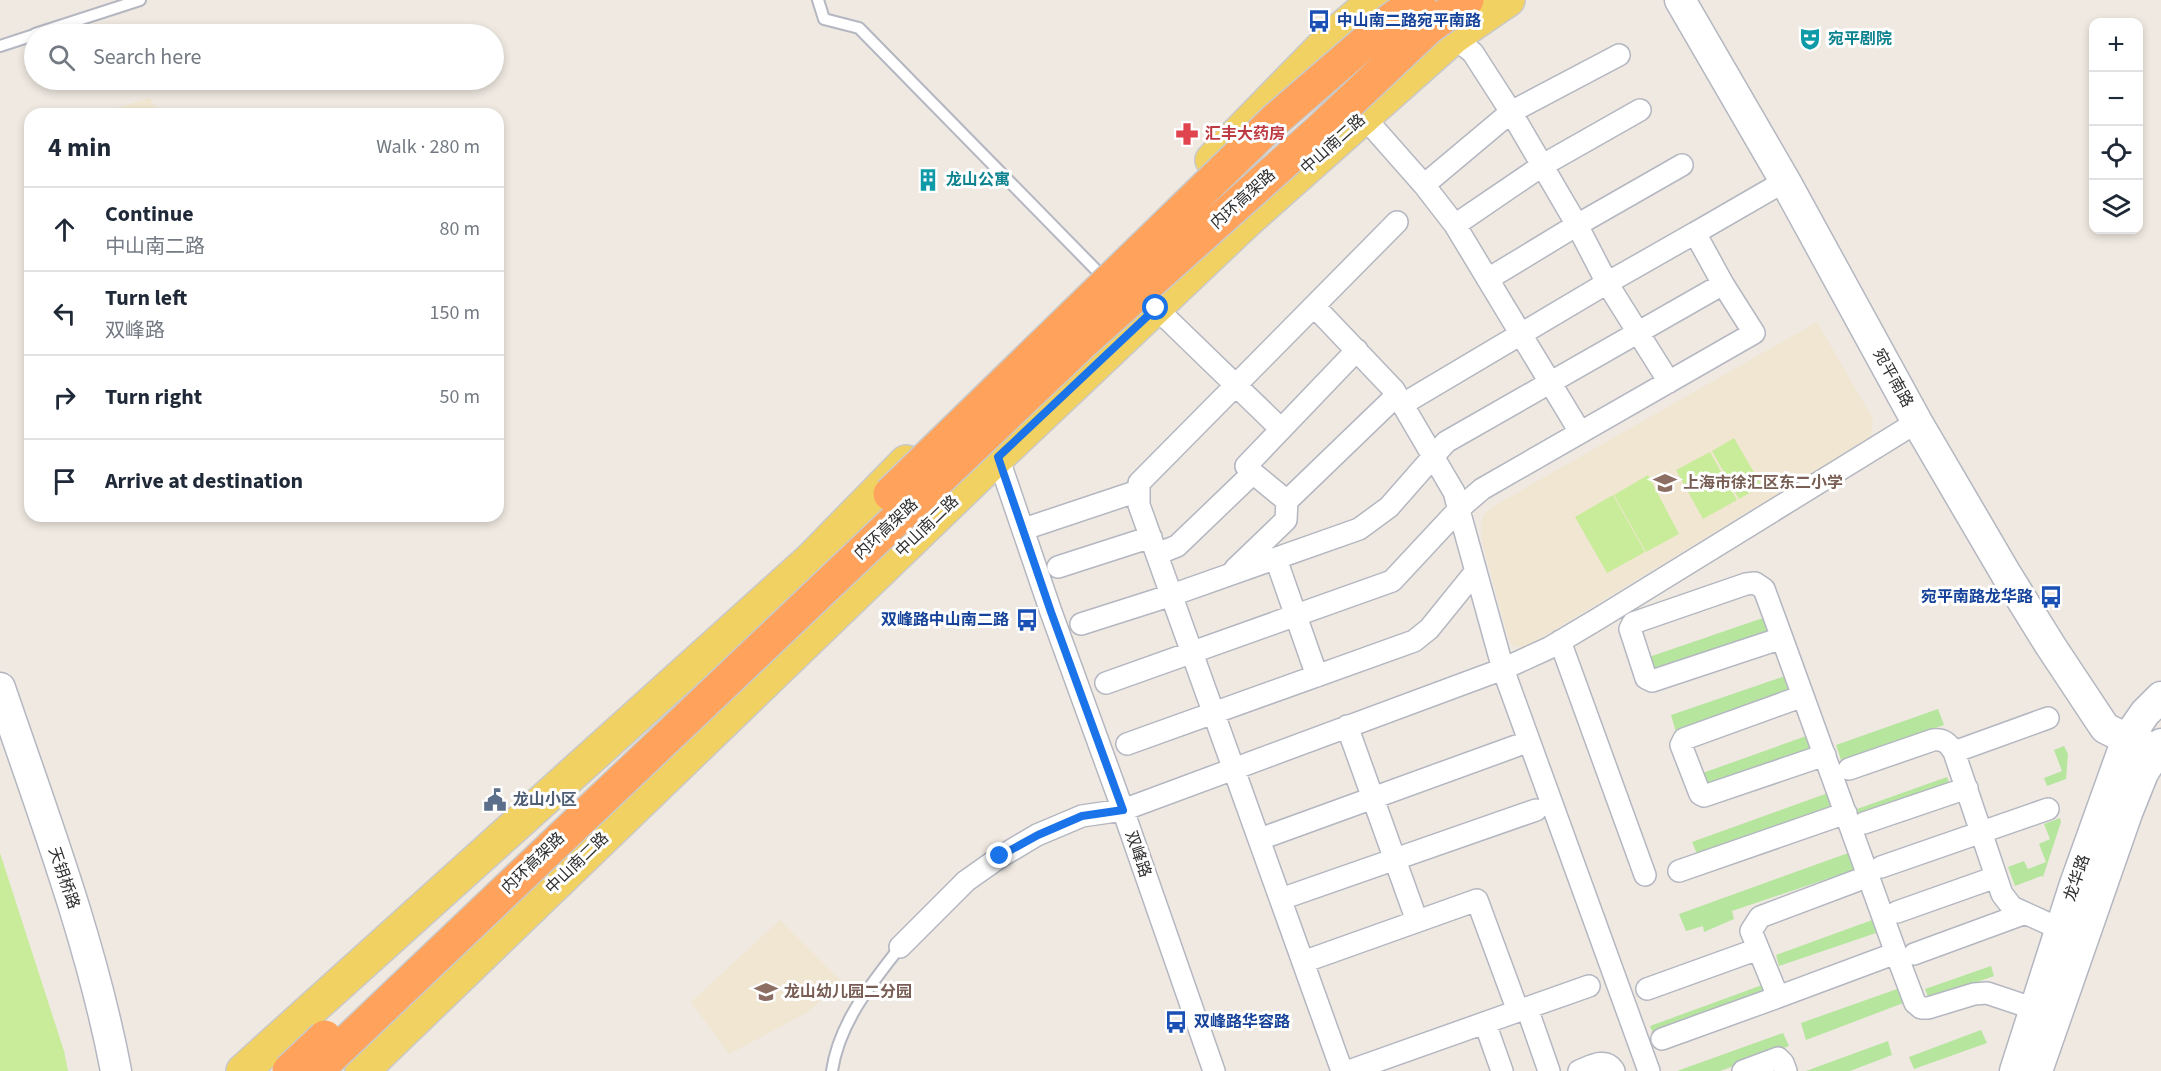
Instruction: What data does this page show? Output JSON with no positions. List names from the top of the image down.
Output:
{
  "streets": {
    "highway": ["内环高架路"],
    "main road": [
      "中山南二路",
      "宛平南路",
      "天钥桥路",
      "龙华路"
    ],
    "street": ["双峰路"]
  },
  "crossings": [
    ["中山南二路", "双峰路"],
    ["宛平南路", "龙华路"]
  ],
  "places": {
    "bus stop": [
      "中山南二路宛平南路",
      "宛平南路龙华路",
      "双峰路中山南二路",
      "双峰路华容路"
    ],
    "theatre": ["宛平剧院"],
    "pharmacy": ["汇丰大药房"],
    "building": ["龙山公寓"],
    "school or university": ["上海市徐汇区东二小学", "龙山幼儿园二分园"],
    "public building": ["龙山小区"]
  },
  "page": {
    "map_buttons": ["+", "−"],
    "search": "Search here",
    "heading": ["4 min", "Walk · 280 m"],
    "list": [
      ["Continue", "中山南二路", "80 m"],
      ["Turn left", "双峰路", "150 m"],
      ["Turn right", "50 m"],
      "Arrive at destination"
    ]
  }
}
